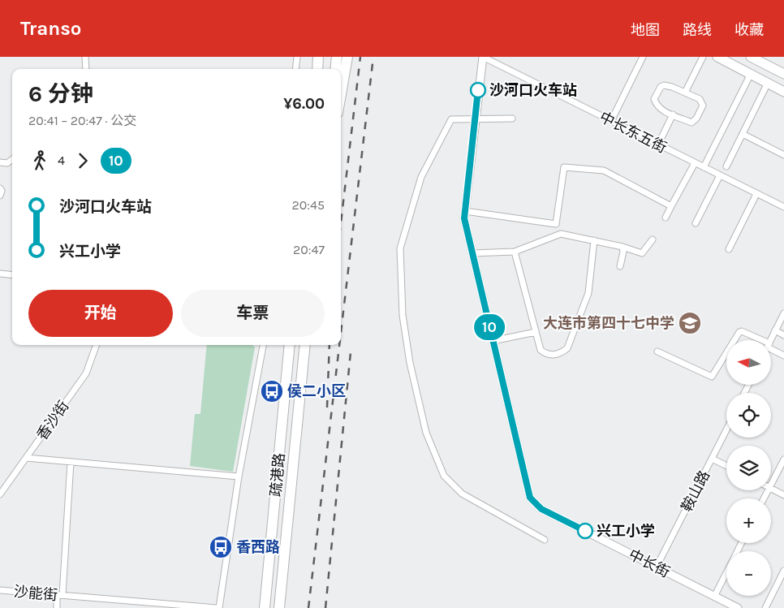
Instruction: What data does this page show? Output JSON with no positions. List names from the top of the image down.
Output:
{
  "streets": {
    "highway": ["疏港路"],
    "street": [
      "中长东五街",
      "香沙街",
      "鞍山路",
      "中长街",
      "沙能街"
    ]
  },
  "crossings": [
    ["中长东五街", "中长街"],
    ["鞍山路", "中长街"]
  ],
  "places": {
    "other": ["沙河口火车站", "兴工小学"],
    "school or university": ["大连市第四十七中学"],
    "bus stop": ["侯二小区", "香西路"]
  },
  "lines": ["bus line 10"],
  "north": "left",
  "page": {
    "header": "Transo",
    "nav": ["地图", "路线", "收藏"],
    "on_map": "10",
    "heading": ["6 分钟", "20:41 – 20:47 · 公交", "¥6.00"],
    "legs": ["4", "10"],
    "list": [
      {
        "name": "沙河口火车站",
        "value": "20:45"
      },
      {
        "name": "兴工小学",
        "value": "20:47"
      }
    ],
    "buttons": ["开始", "车票"],
    "map_buttons": ["+", "−"]
  }
}
